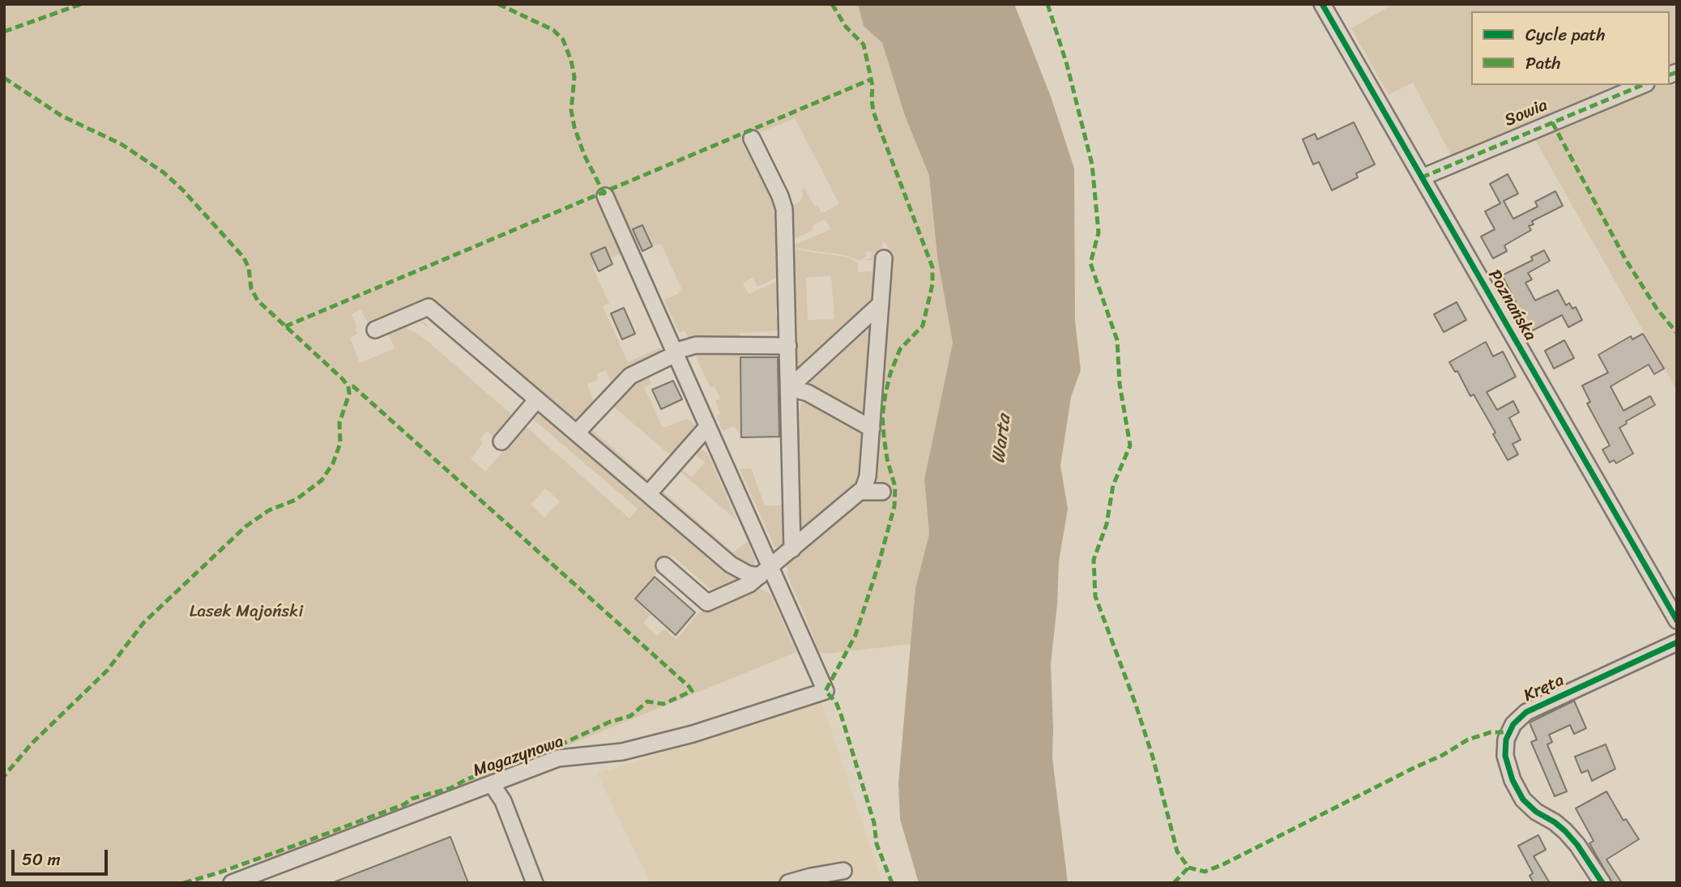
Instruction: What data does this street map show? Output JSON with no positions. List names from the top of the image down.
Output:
{
  "streets": {
    "street": [
      "Sowia",
      "Poznańska",
      "Kręta",
      "Magazynowa"
    ]
  },
  "crossings": [
    ["Sowia", "Poznańska"]
  ],
  "water": ["Warta"],
  "parks": ["Lasek Majoński"],
  "legend": ["Cycle path", "Path"],
  "scale_bar": "50 m"
}
